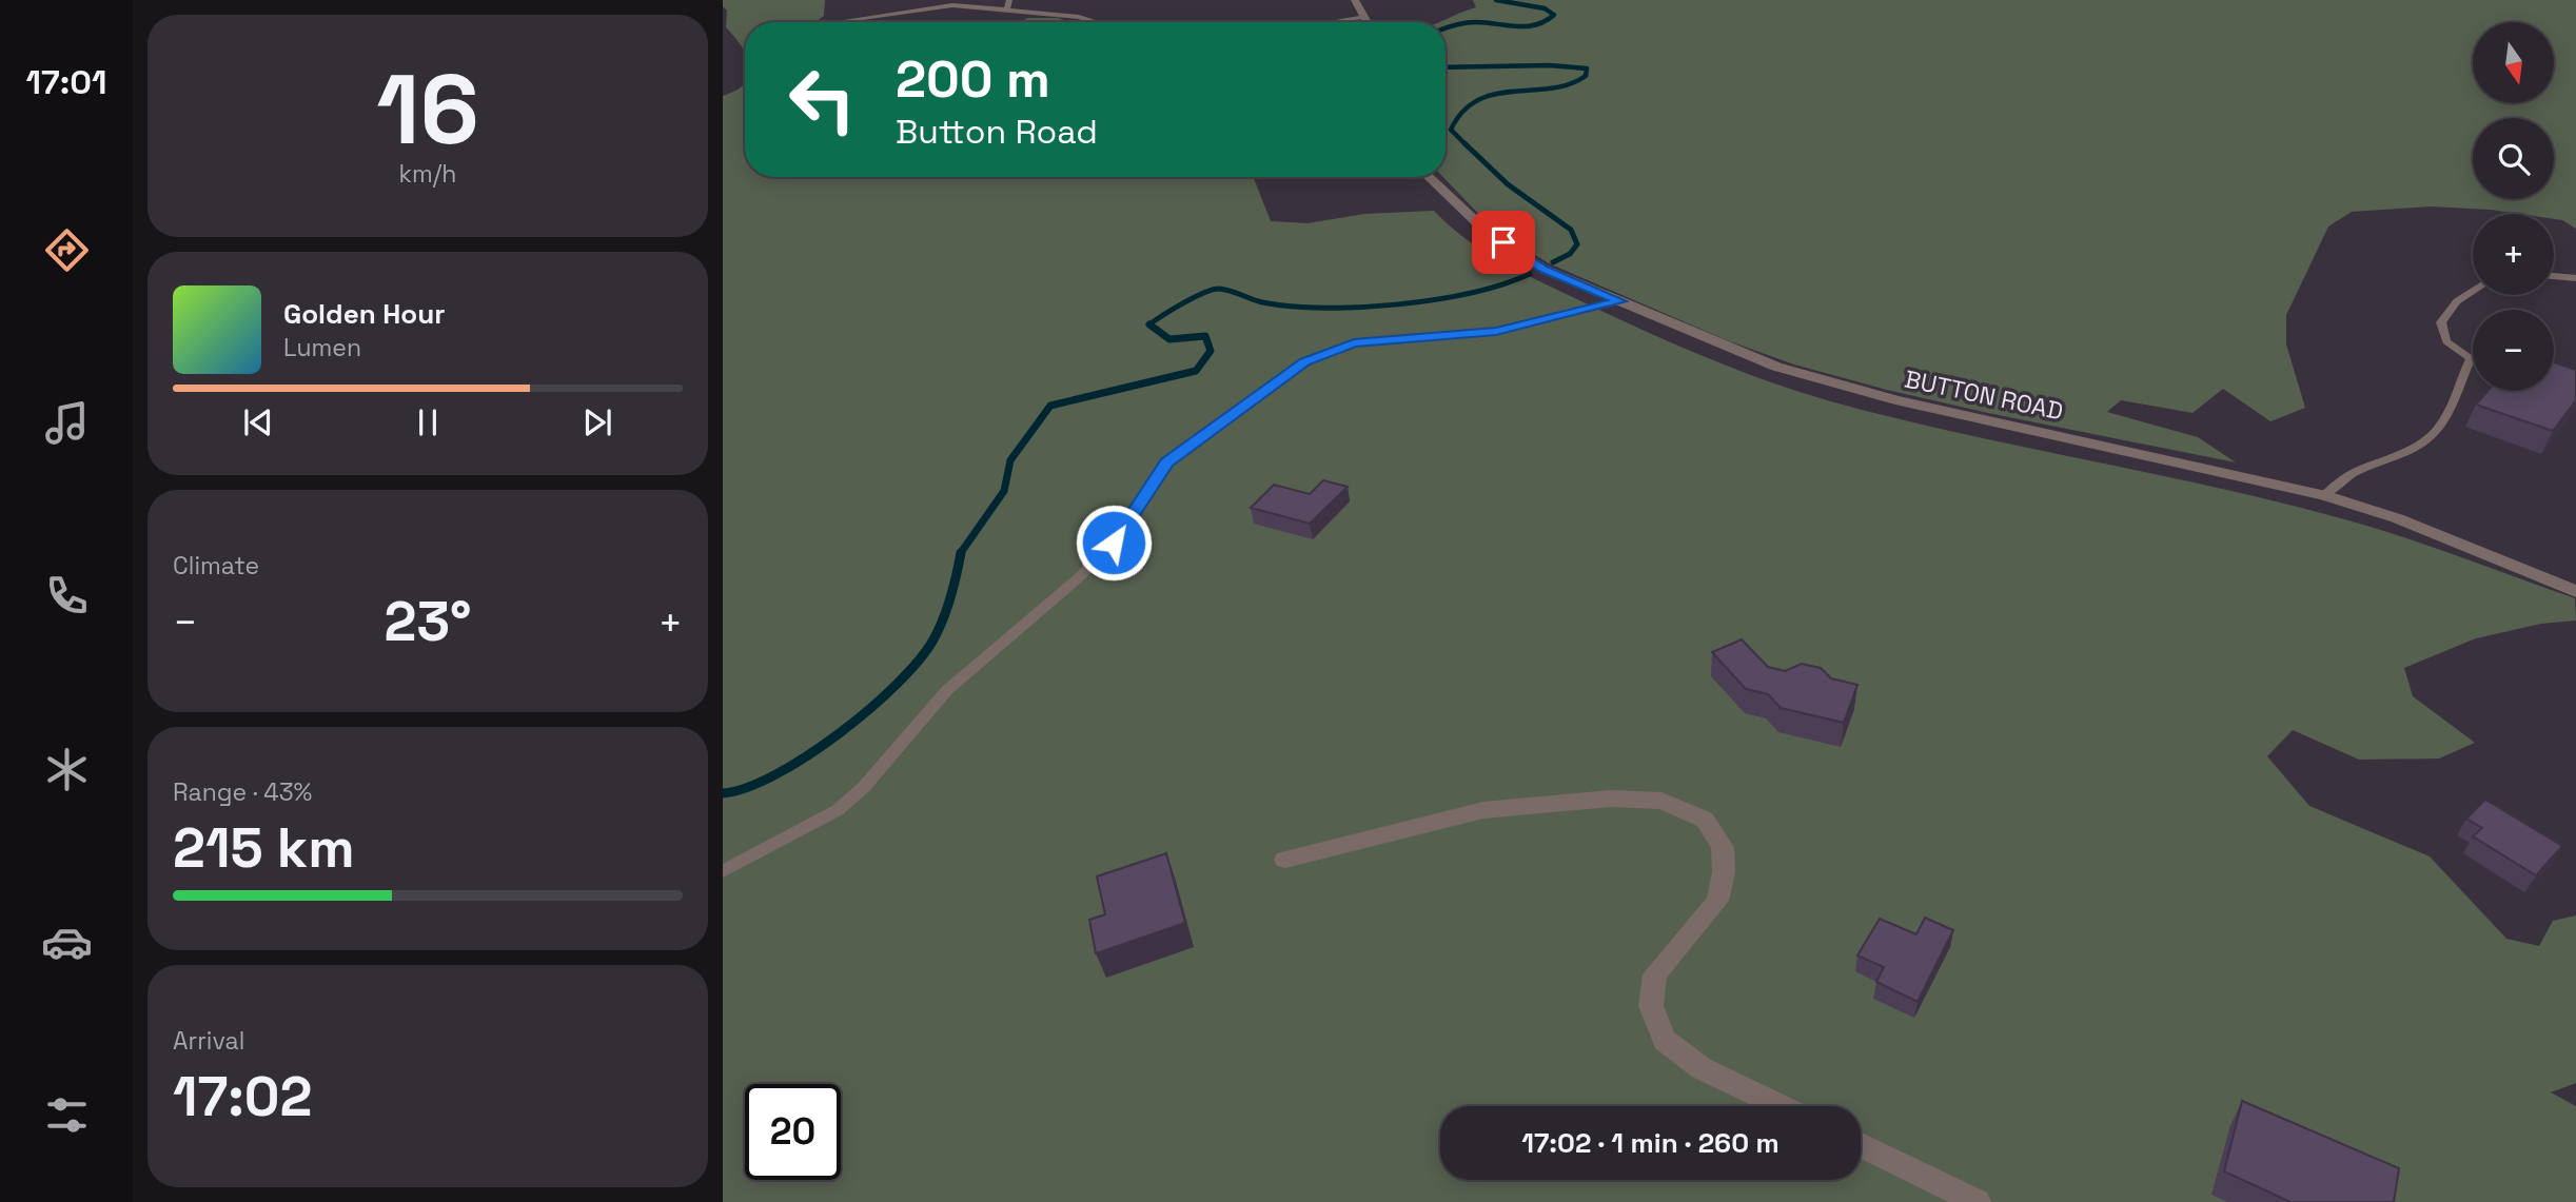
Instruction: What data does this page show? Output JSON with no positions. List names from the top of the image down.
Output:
{
  "streets": {
    "street": ["BUTTON ROAD"]
  },
  "north": "bottom",
  "page": {
    "tabs": "17:01",
    "tile": [
      ["16", "km/h"],
      "Climate",
      ["Range · 43%", "215 km"],
      ["Arrival", "17:02"]
    ],
    "map_buttons": ["+", "−"],
    "turn": ["200 m", "Button Road"],
    "song": ["Golden Hour", "Lumen"],
    "heat": ["−", "23°", "+"],
    "limit": "20",
    "trip": "17:02 · 1 min · 260 m"
  }
}
